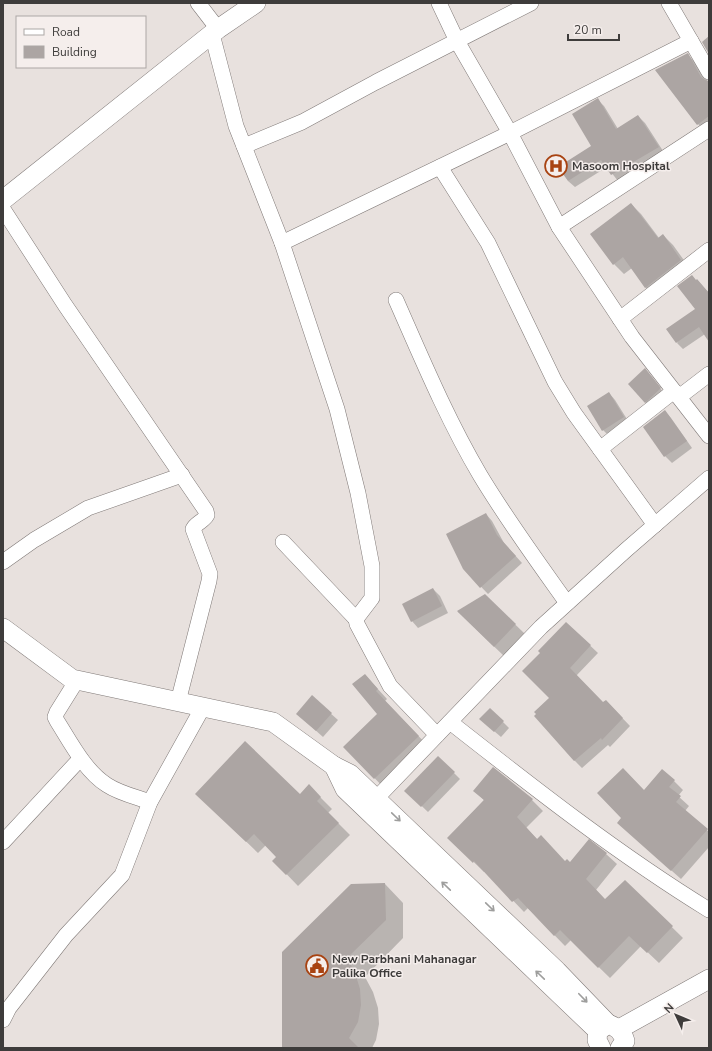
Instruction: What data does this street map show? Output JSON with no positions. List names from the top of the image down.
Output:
{
  "places": {
    "hospital": ["Masoom Hospital"],
    "public building": ["New Parbhani Mahanagar Palika Office"]
  },
  "legend": ["Road", "Building"],
  "scale_bar": "20 m",
  "north": "top left"
}
